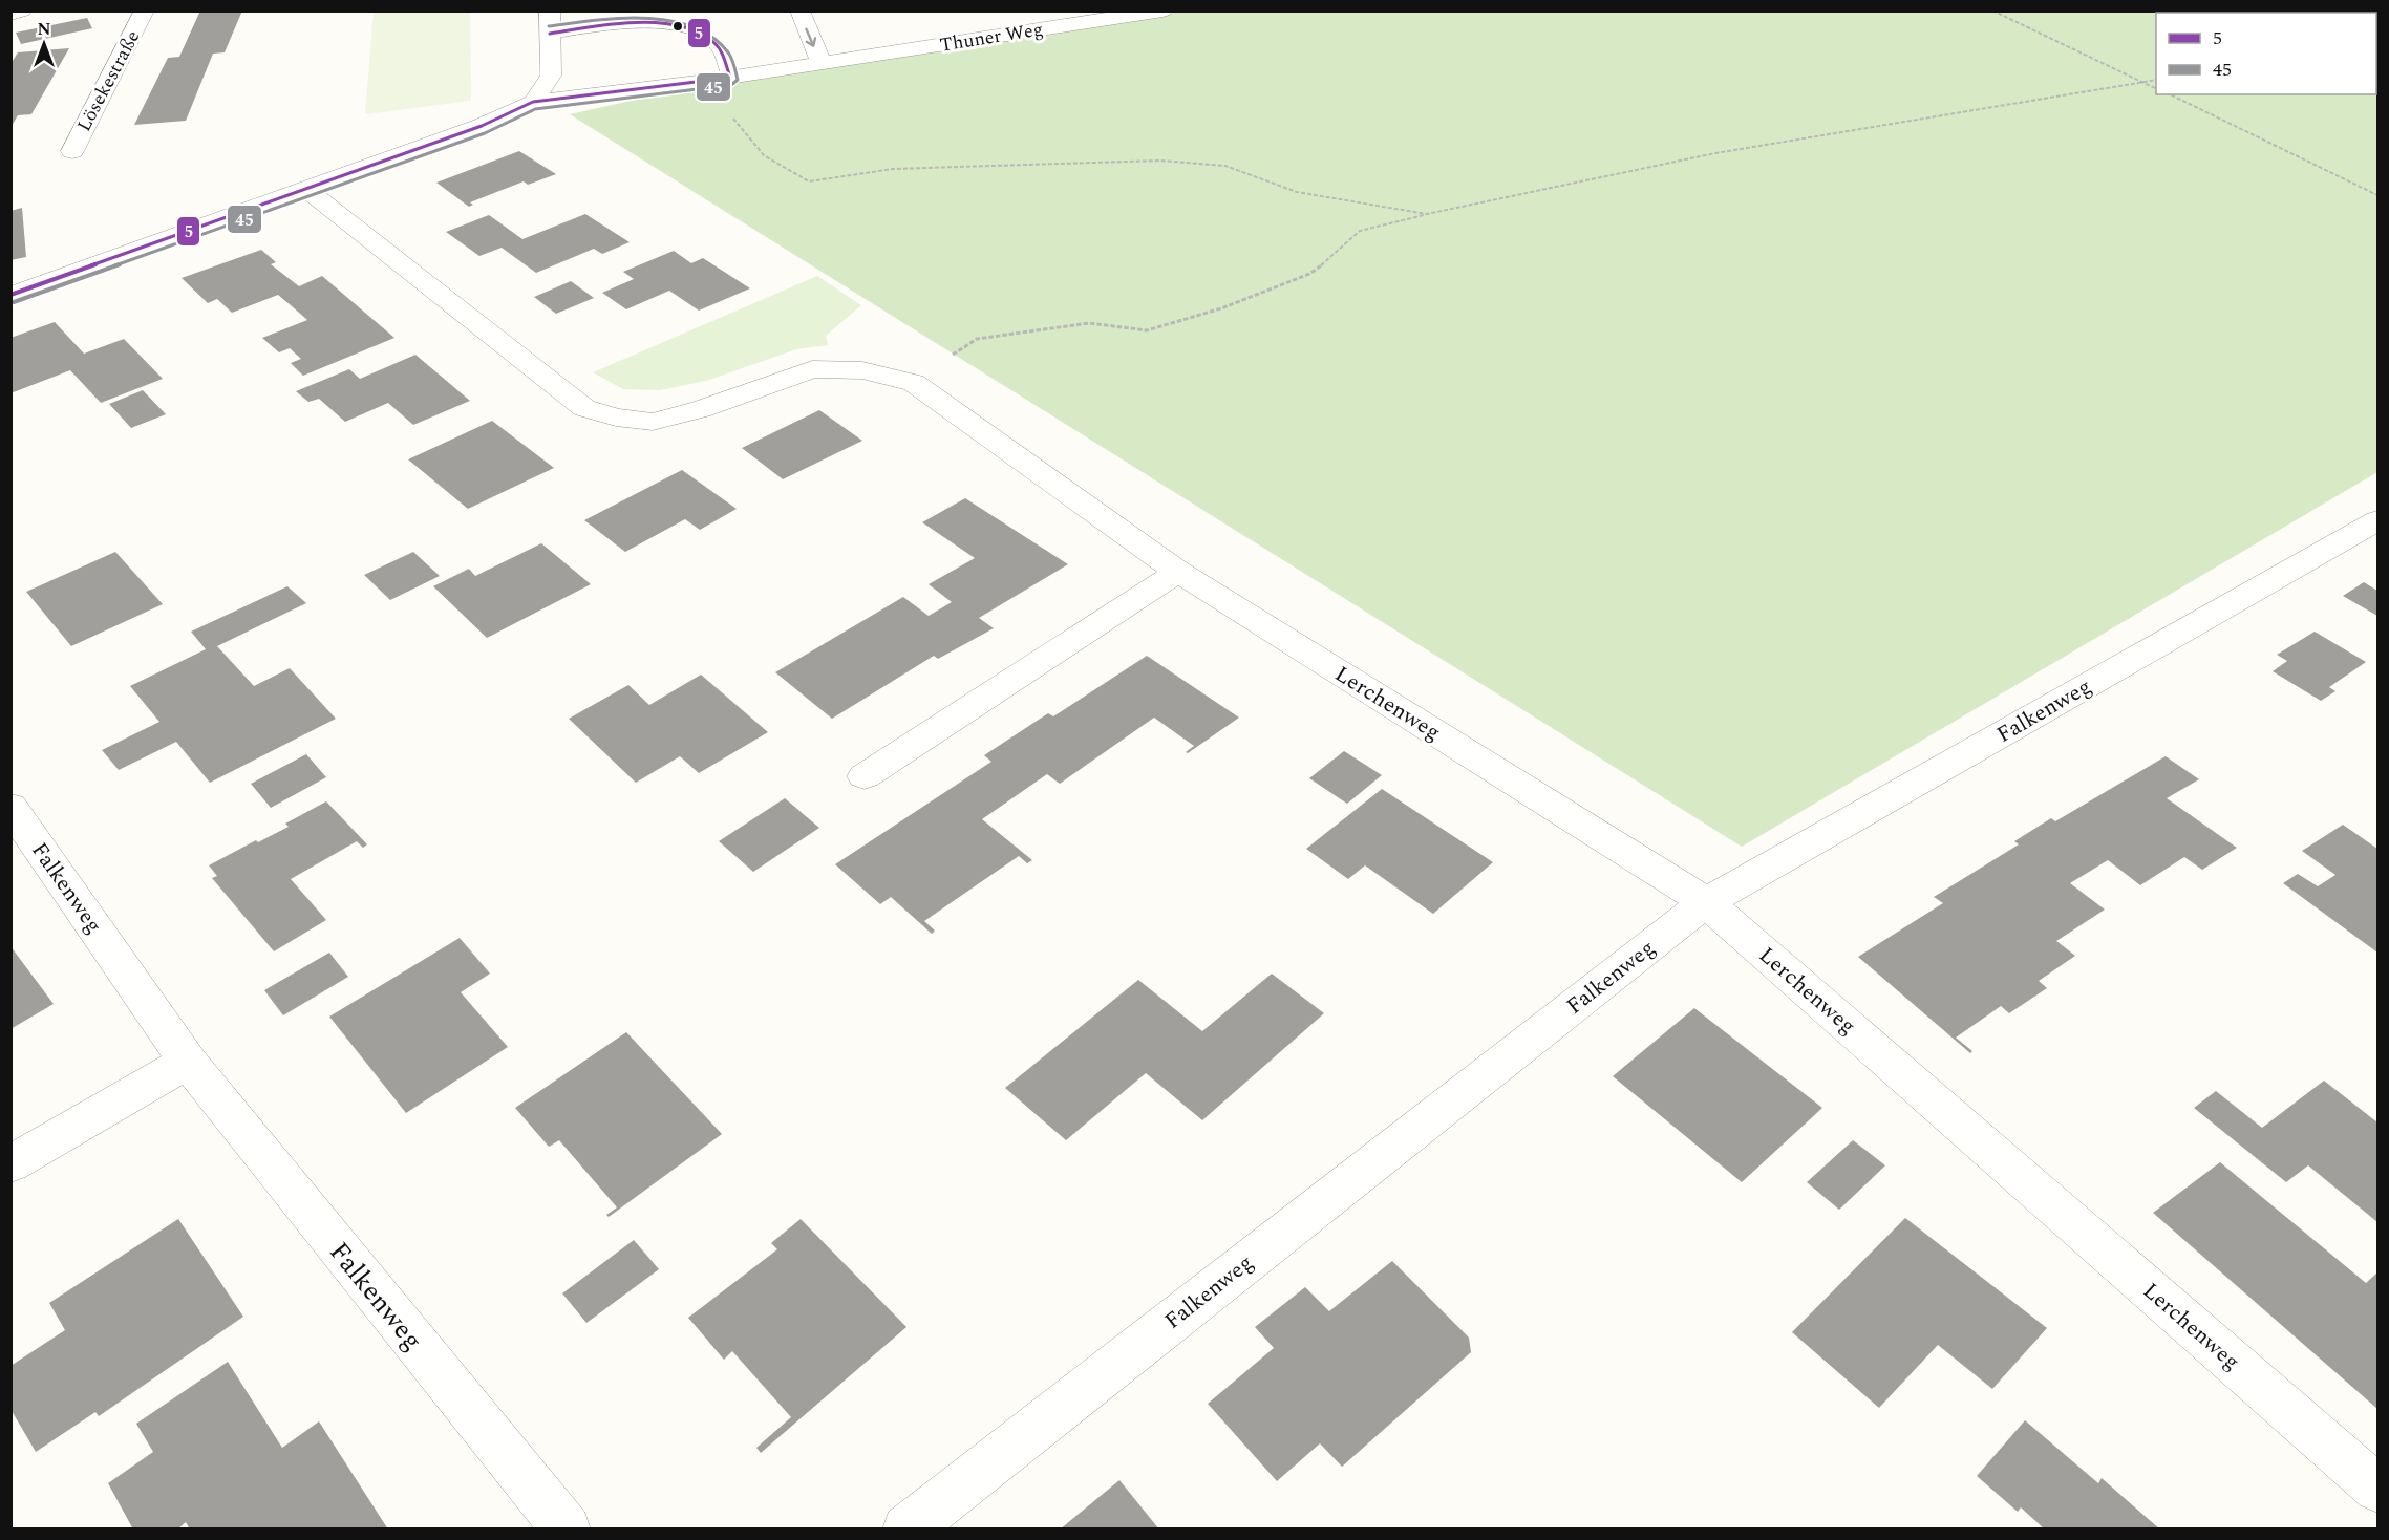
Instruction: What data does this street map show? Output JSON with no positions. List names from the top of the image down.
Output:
{
  "streets": {
    "street": [
      "Thuner Weg",
      "Lösekestraße",
      "Lerchenweg",
      "Falkenweg"
    ]
  },
  "crossings": [
    ["Lerchenweg", "Falkenweg"]
  ],
  "lines": ["transit line 45", "transit line 5"],
  "legend": ["5", "45"],
  "north": "top"
}
